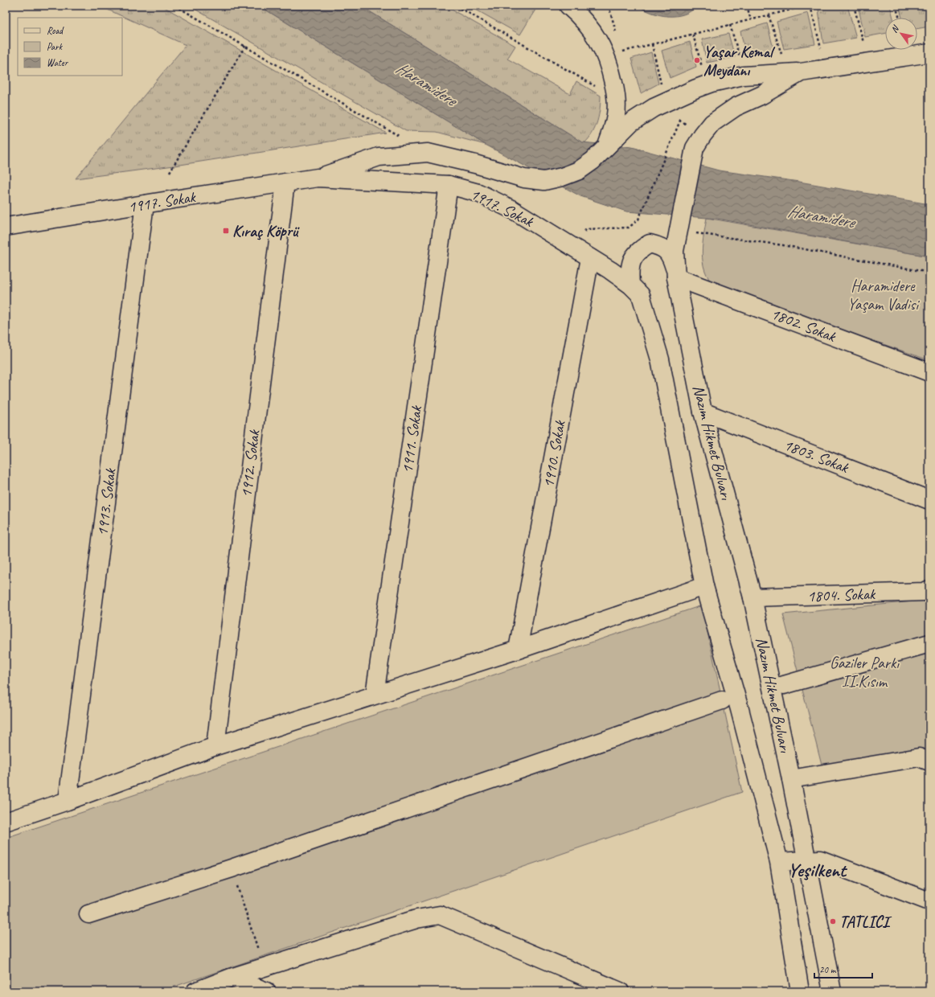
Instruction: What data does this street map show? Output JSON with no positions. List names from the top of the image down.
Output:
{
  "streets": {
    "street": [
      "1917. Sokak",
      "1802. Sokak",
      "1911. Sokak",
      "Nazım Hikmet Bulvarı",
      "1910. Sokak",
      "1803. Sokak",
      "1912. Sokak",
      "1913. Sokak",
      "1804. Sokak"
    ]
  },
  "crossings": [
    ["1917. Sokak", "1911. Sokak"],
    ["1917. Sokak", "Nazım Hikmet Bulvarı"],
    ["1917. Sokak", "1910. Sokak"],
    ["1917. Sokak", "1912. Sokak"],
    ["1917. Sokak", "1913. Sokak"],
    ["1802. Sokak", "Nazım Hikmet Bulvarı"],
    ["Nazım Hikmet Bulvarı", "1803. Sokak"],
    ["Nazım Hikmet Bulvarı", "1804. Sokak"]
  ],
  "districts": ["Yeşilkent"],
  "water": ["Haramidere"],
  "parks": ["Haramidere Yaşam Vadisi", "Gaziler Parkı II.Kısım"],
  "places": {
    "other": ["Yaşar Kemal Meydanı", "TATLICI"],
    "transit": ["Kıraç Köprü"]
  },
  "legend": ["Road", "Park", "Water"],
  "scale_bar": "20 m",
  "north": "top left"
}
